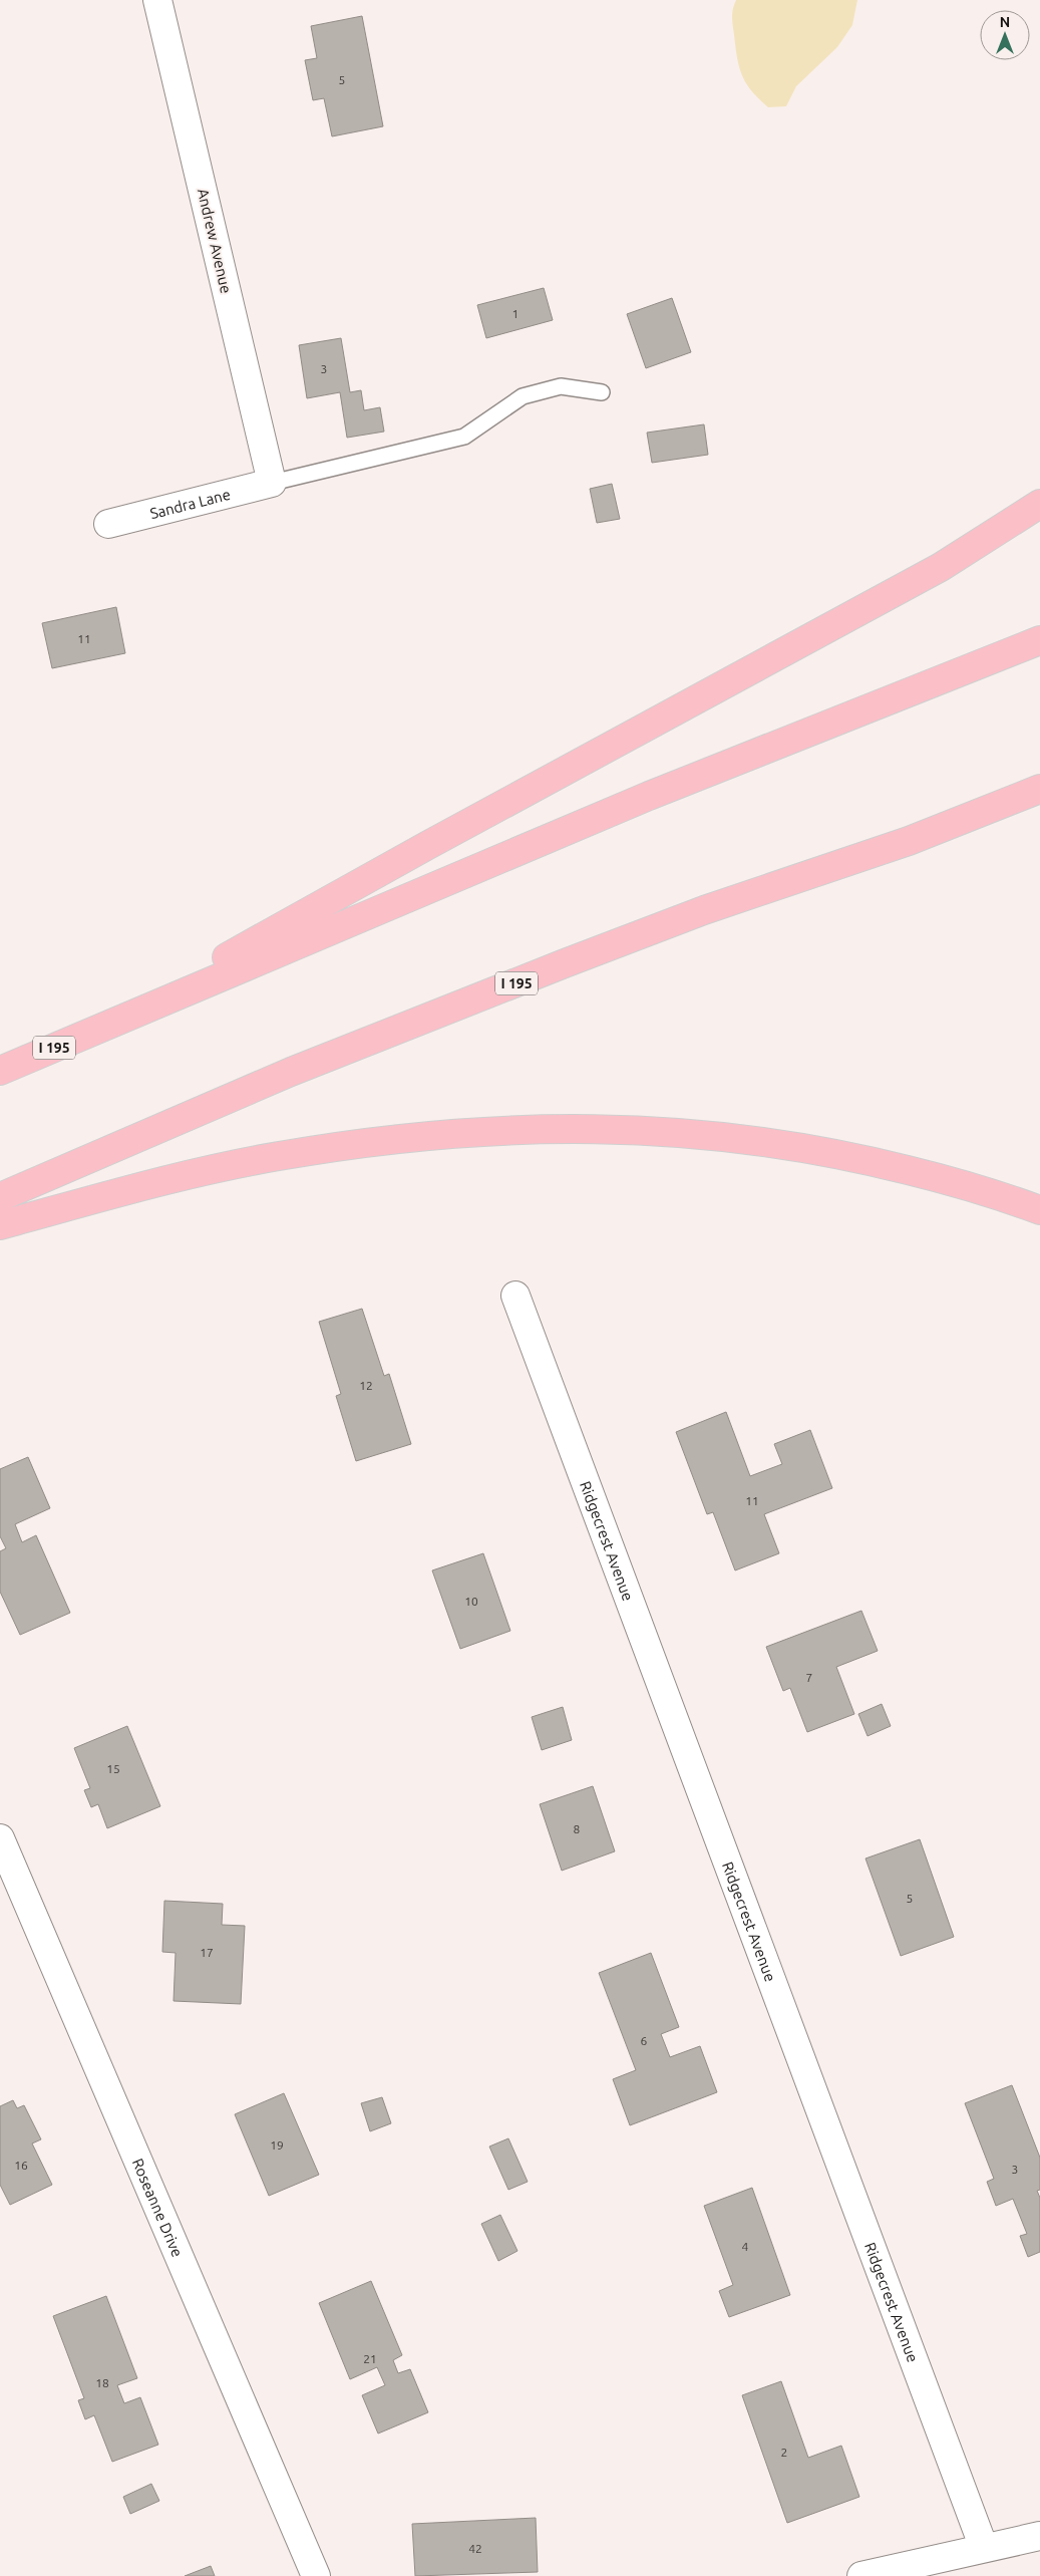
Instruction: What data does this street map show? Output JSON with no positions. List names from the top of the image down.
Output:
{
  "streets": {
    "highway": ["I 195"],
    "street": [
      "Andrew Avenue",
      "Sandra Lane",
      "Ridgecrest Avenue",
      "Roseanne Drive"
    ]
  },
  "crossings": [
    ["Andrew Avenue", "Sandra Lane"]
  ],
  "house_numbers": [
    "5",
    "1",
    "3",
    "11",
    "12",
    "11",
    "10",
    "7",
    "15",
    "8",
    "5",
    "17",
    "6",
    "19",
    "16",
    "3",
    "4",
    "21",
    "18",
    "2",
    "42"
  ],
  "north": "top"
}
